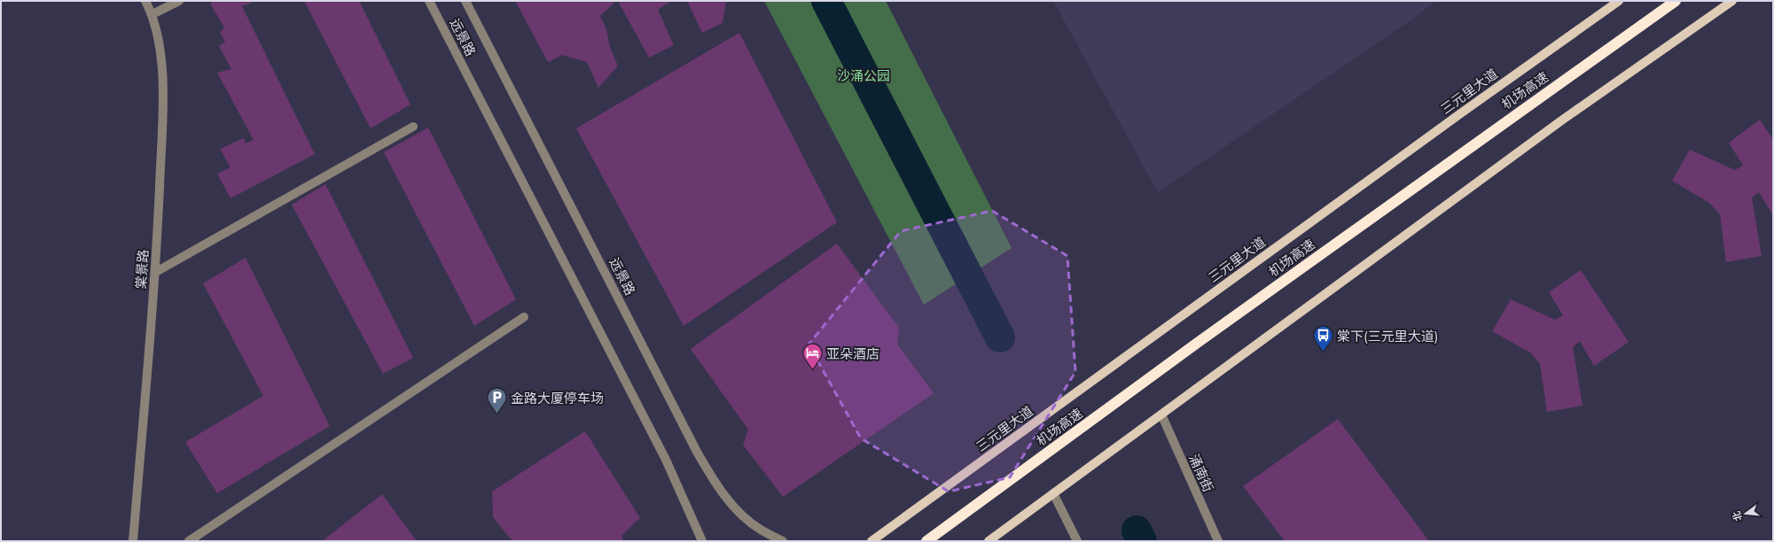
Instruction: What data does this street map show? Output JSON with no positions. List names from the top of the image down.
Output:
{
  "streets": {
    "highway": ["机场高速"],
    "main road": ["三元里大道"],
    "street": ["远景路", "棠景路", "涌南街"]
  },
  "parks": ["沙涌公园"],
  "places": {
    "bus stop": ["棠下(三元里大道)"],
    "hotel": ["亚朵酒店"],
    "parking": ["金路大厦停车场"]
  },
  "north": "left"
}
